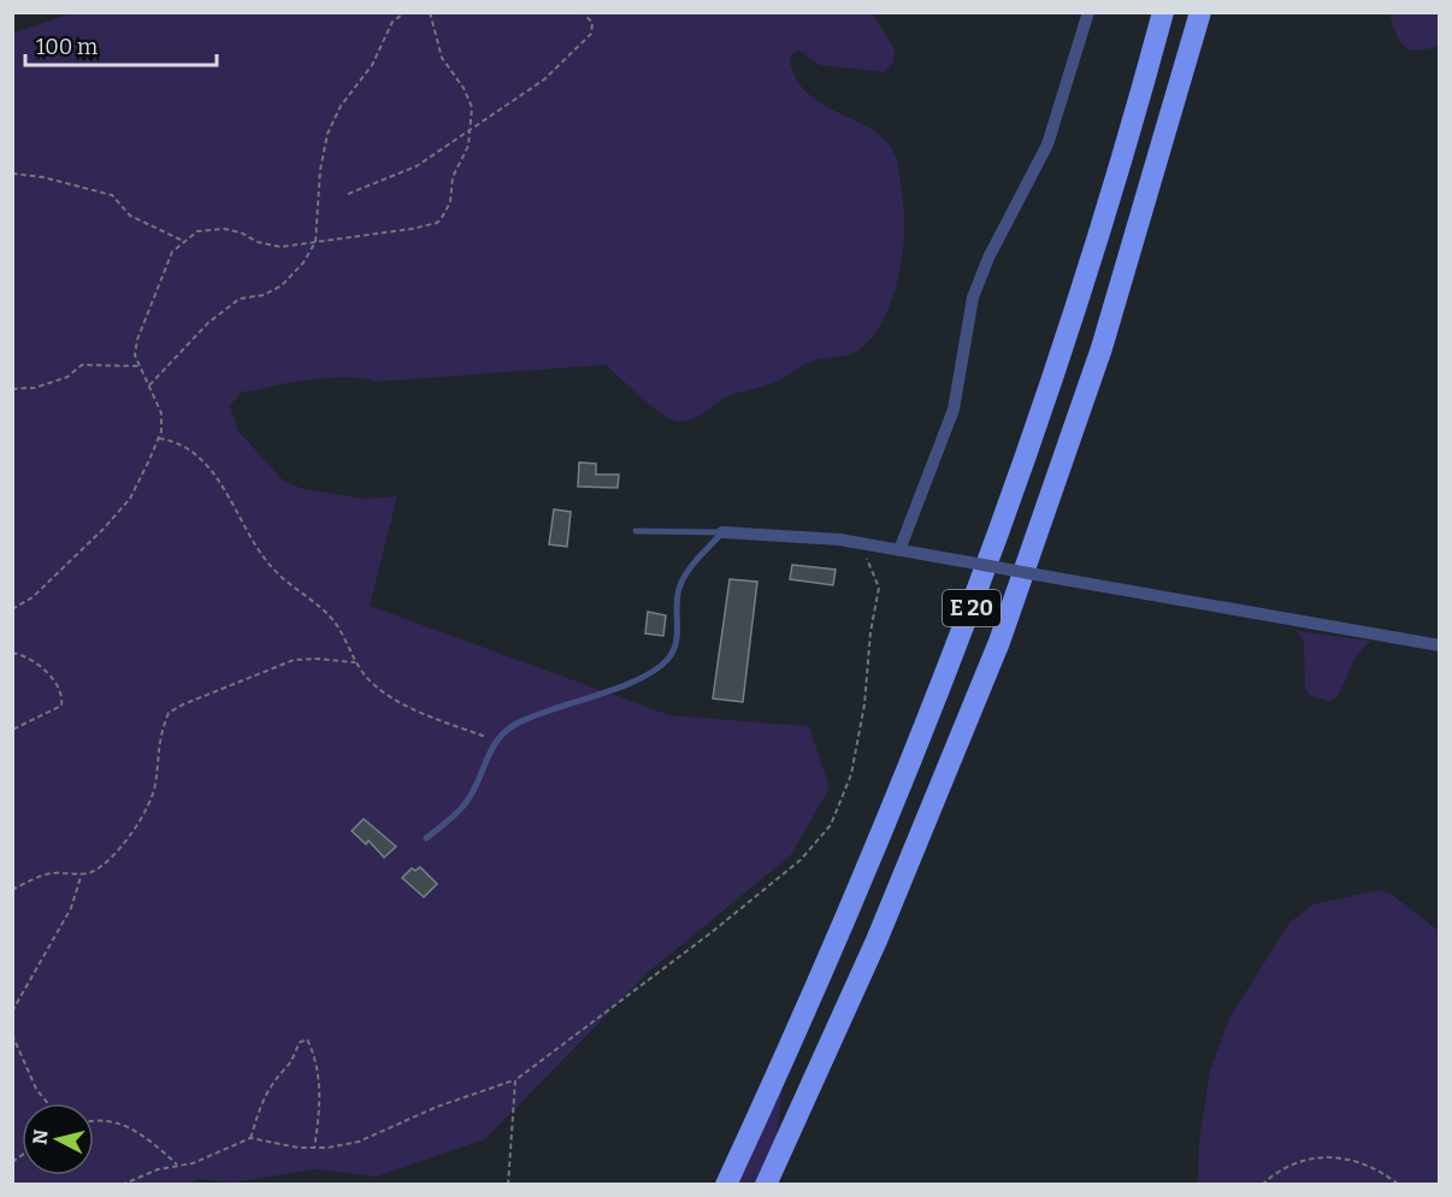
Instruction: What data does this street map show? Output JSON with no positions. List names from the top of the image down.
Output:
{
  "streets": {
    "highway": ["E 20"]
  },
  "scale_bar": "100 m",
  "north": "left"
}
